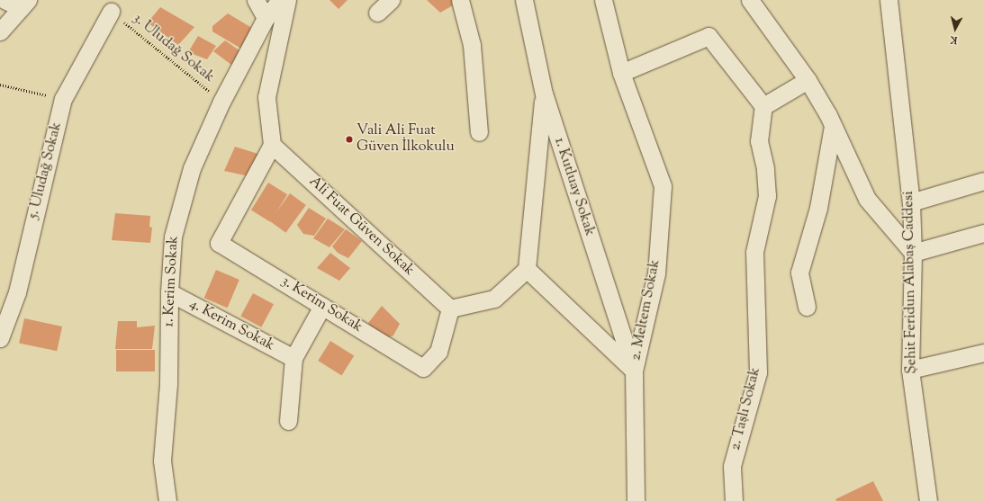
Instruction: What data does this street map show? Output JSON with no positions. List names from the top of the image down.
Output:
{
  "streets": {
    "street": [
      "5. Uludağ Sokak",
      "1. Kutluay Sokak",
      "Ali Fuat Güven Sokak",
      "1. Kerim Sokak",
      "Şehit Feridun Alabaş Caddesi",
      "3. Kerim Sokak",
      "2. Meltem Sokak",
      "4. Kerim Sokak",
      "2. Taşlı Sokak"
    ],
    "path": ["3. Uludağ Sokak"]
  },
  "crossings": [
    ["3. Uludağ Sokak", "5. Uludağ Sokak"],
    ["3. Uludağ Sokak", "1. Kerim Sokak"],
    ["1. Kutluay Sokak", "2. Meltem Sokak"],
    ["Ali Fuat Güven Sokak", "3. Kerim Sokak"],
    ["1. Kerim Sokak", "4. Kerim Sokak"]
  ],
  "places": ["Vali Ali Fuat Güven İlkokulu"],
  "north": "bottom"
}
